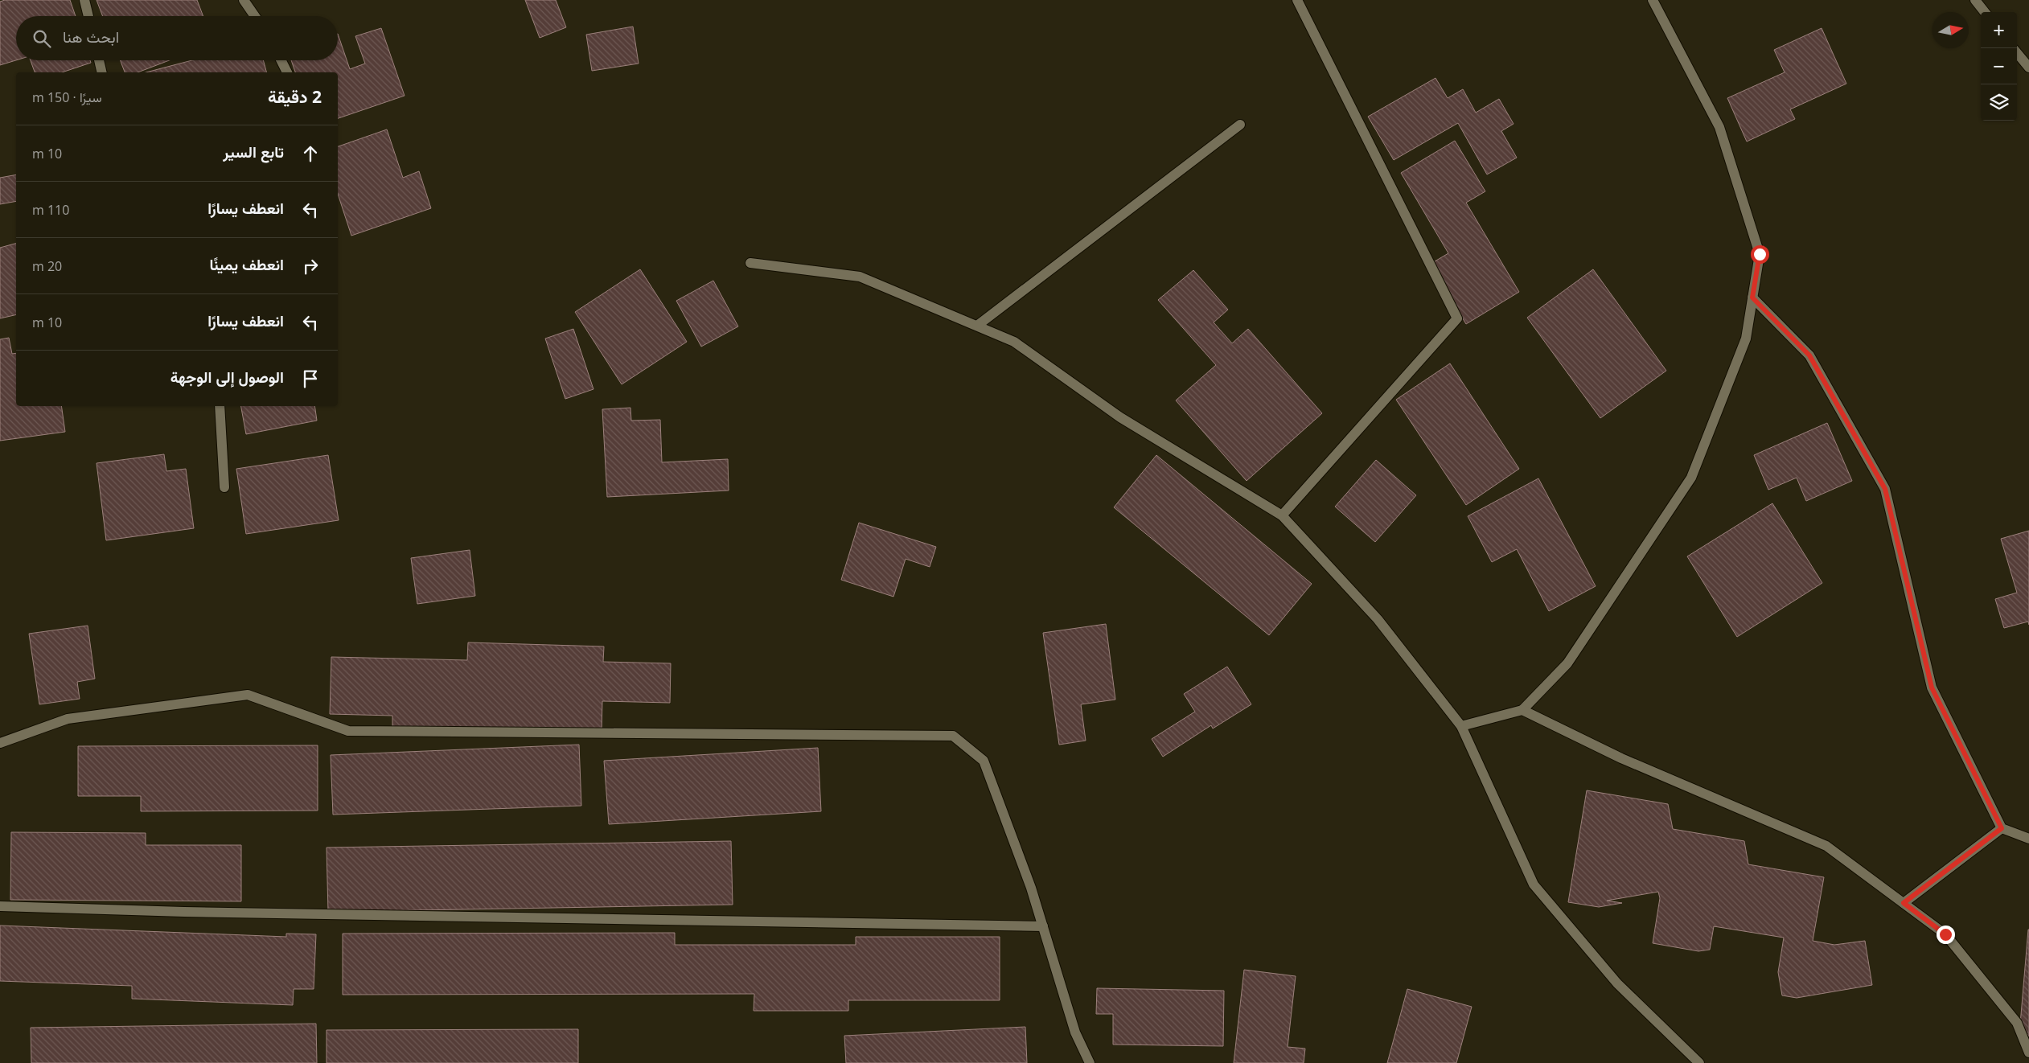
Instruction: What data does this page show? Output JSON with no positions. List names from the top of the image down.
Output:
{
  "north": "right",
  "page": {
    "map_buttons": ["+", "−"],
    "search": "ابحث هنا",
    "heading": ["2 دقيقة", "سيرًا · 150 m"],
    "list": [
      ["تابع السير", "10 m"],
      ["انعطف يسارًا", "110 m"],
      ["انعطف يمينًا", "20 m"],
      ["انعطف يسارًا", "10 m"],
      "الوصول إلى الوجهة"
    ]
  }
}
